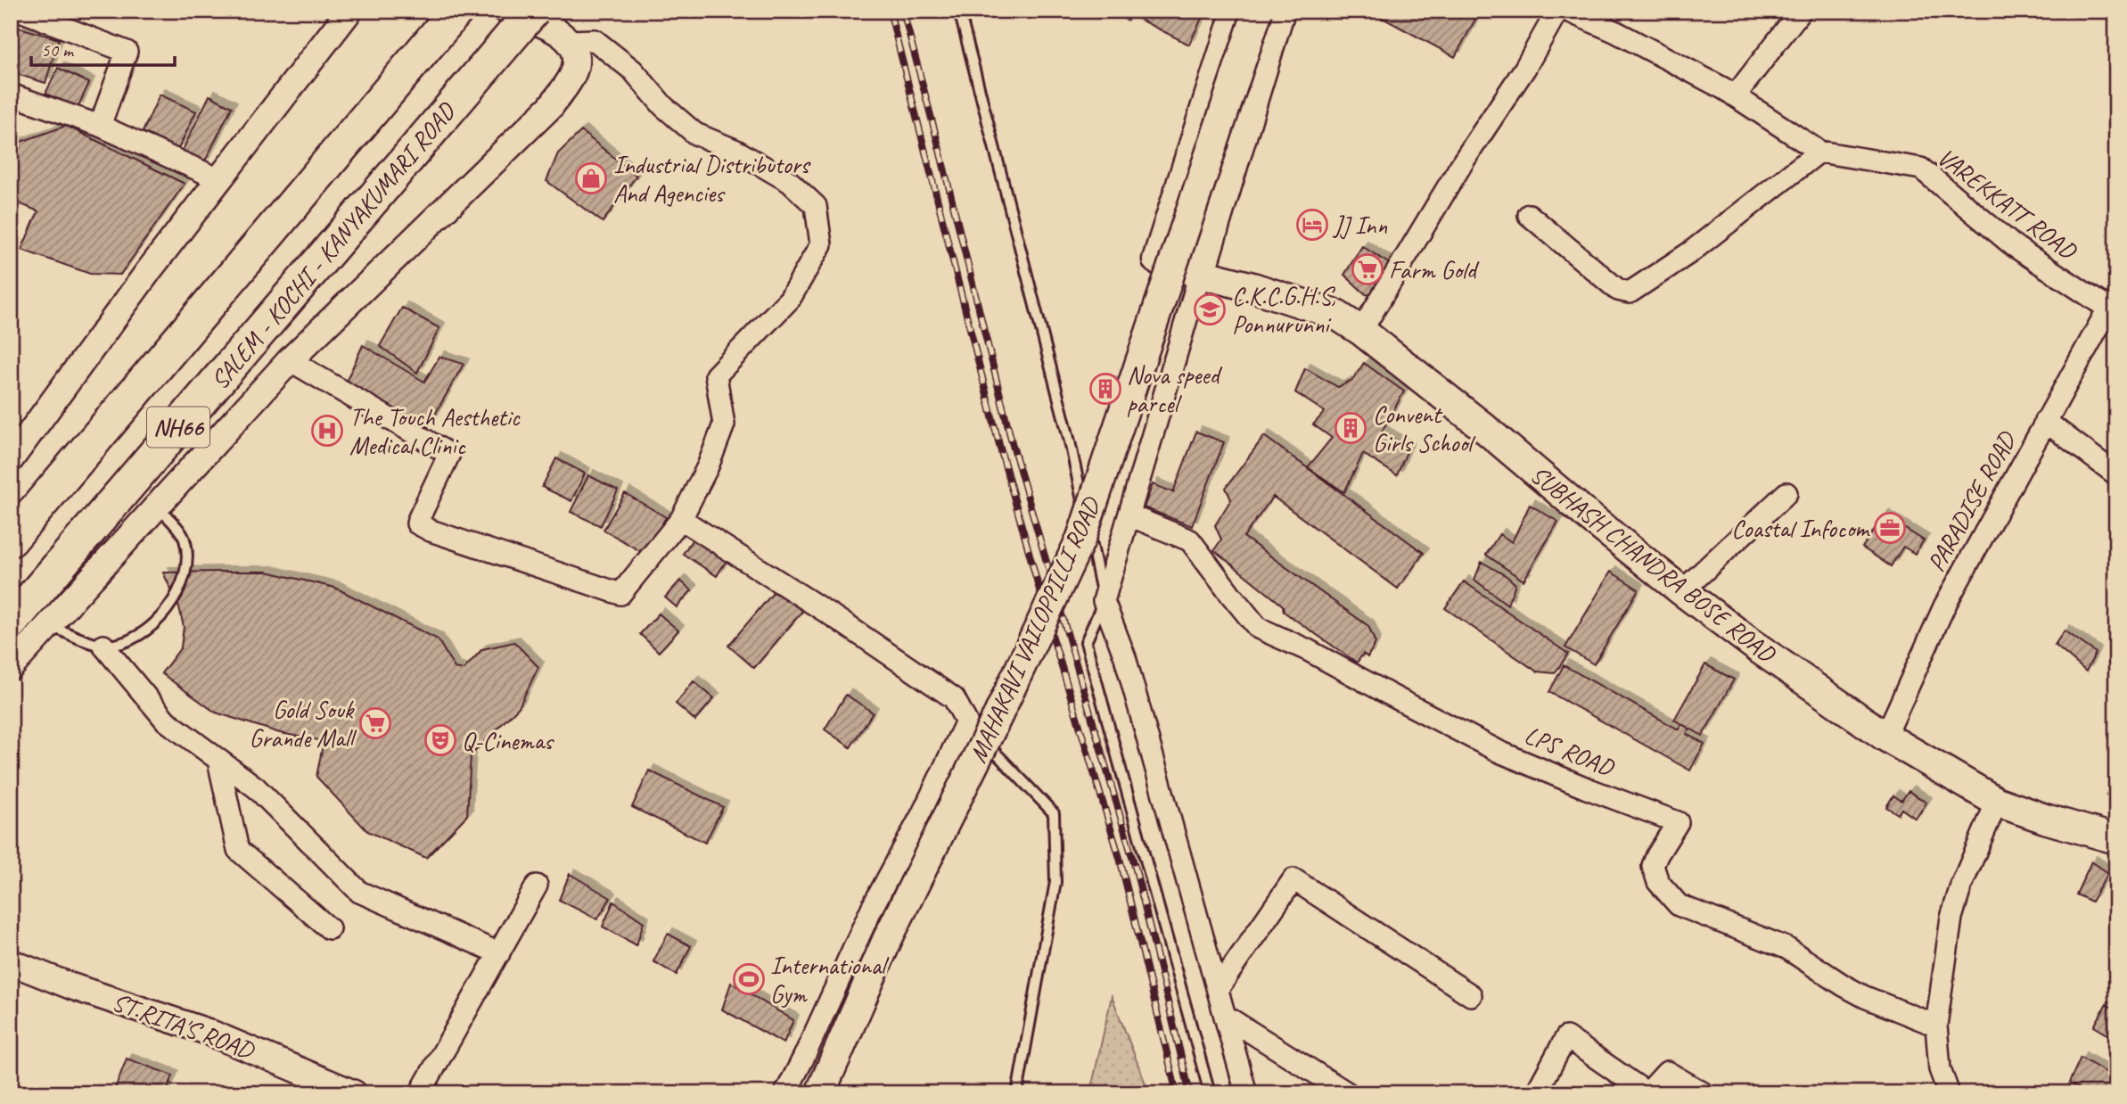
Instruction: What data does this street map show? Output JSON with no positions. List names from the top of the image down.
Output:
{
  "streets": {
    "highway": ["SALEM - KOCHI - KANYAKUMARI ROAD", "NH66"],
    "main road": ["SUBHASH CHANDRA BOSE ROAD", "MAHAKAVI VAILOPPILLI ROAD"],
    "street": [
      "VAREKKATT ROAD",
      "PARADISE ROAD",
      "LPS ROAD",
      "ST.RITA'S ROAD"
    ]
  },
  "crossings": [
    ["VAREKKATT ROAD", "PARADISE ROAD"],
    ["PARADISE ROAD", "SUBHASH CHANDRA BOSE ROAD"]
  ],
  "places": {
    "shop": ["Industrial Distributors And Agencies"],
    "hotel": ["JJ Inn"],
    "supermarket": ["Farm Gold", "Gold Souk Grande Mall"],
    "school or university": ["C.K.C.G.H.S, Ponnurunni"],
    "building": ["Nova speed parcel", "Convent Girls School"],
    "hospital": ["The Touch Aesthetic Medical Clinic"],
    "office": ["Coastal Infocom"],
    "theatre": ["Q-Cinemas"],
    "sports": ["International Gym"]
  },
  "scale_bar": "50 m"
}
